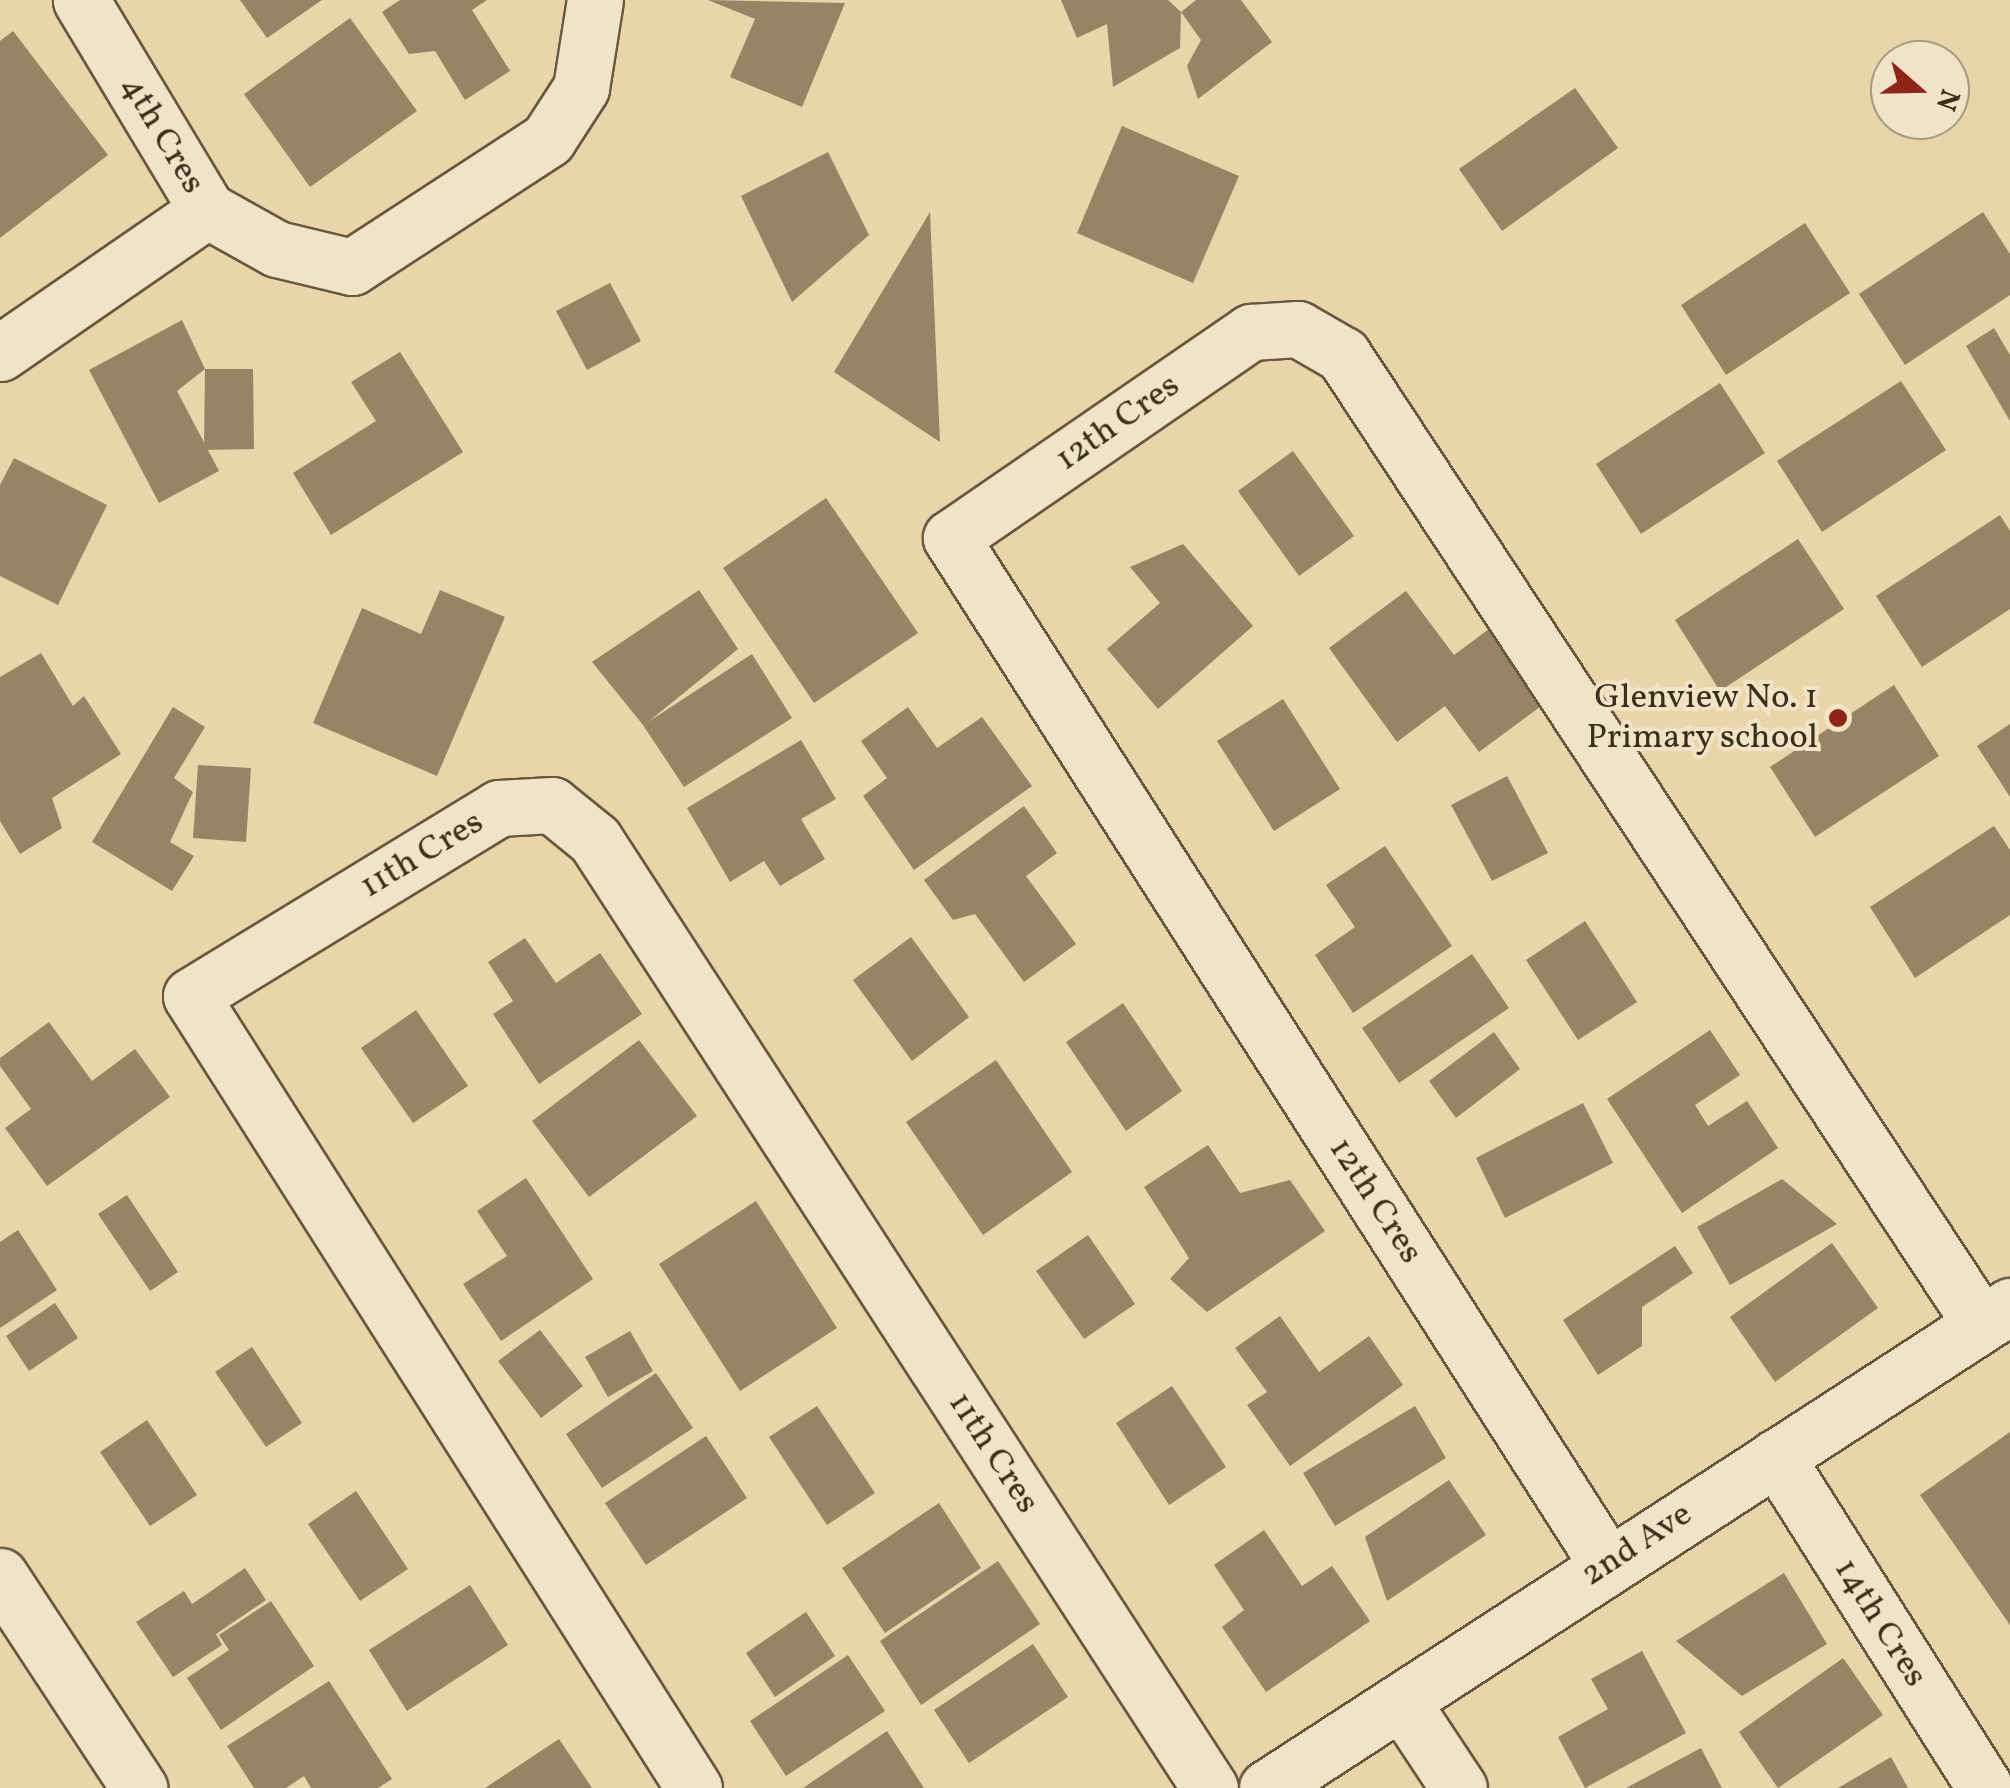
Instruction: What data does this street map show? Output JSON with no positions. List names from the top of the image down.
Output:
{
  "streets": {
    "street": [
      "4th Cres",
      "12th Cres",
      "11th Cres",
      "2nd Ave",
      "14th Cres"
    ]
  },
  "crossings": [
    ["12th Cres", "2nd Ave"],
    ["2nd Ave", "14th Cres"]
  ],
  "places": ["Glenview No. 1 Primary school"],
  "north": "right"
}
